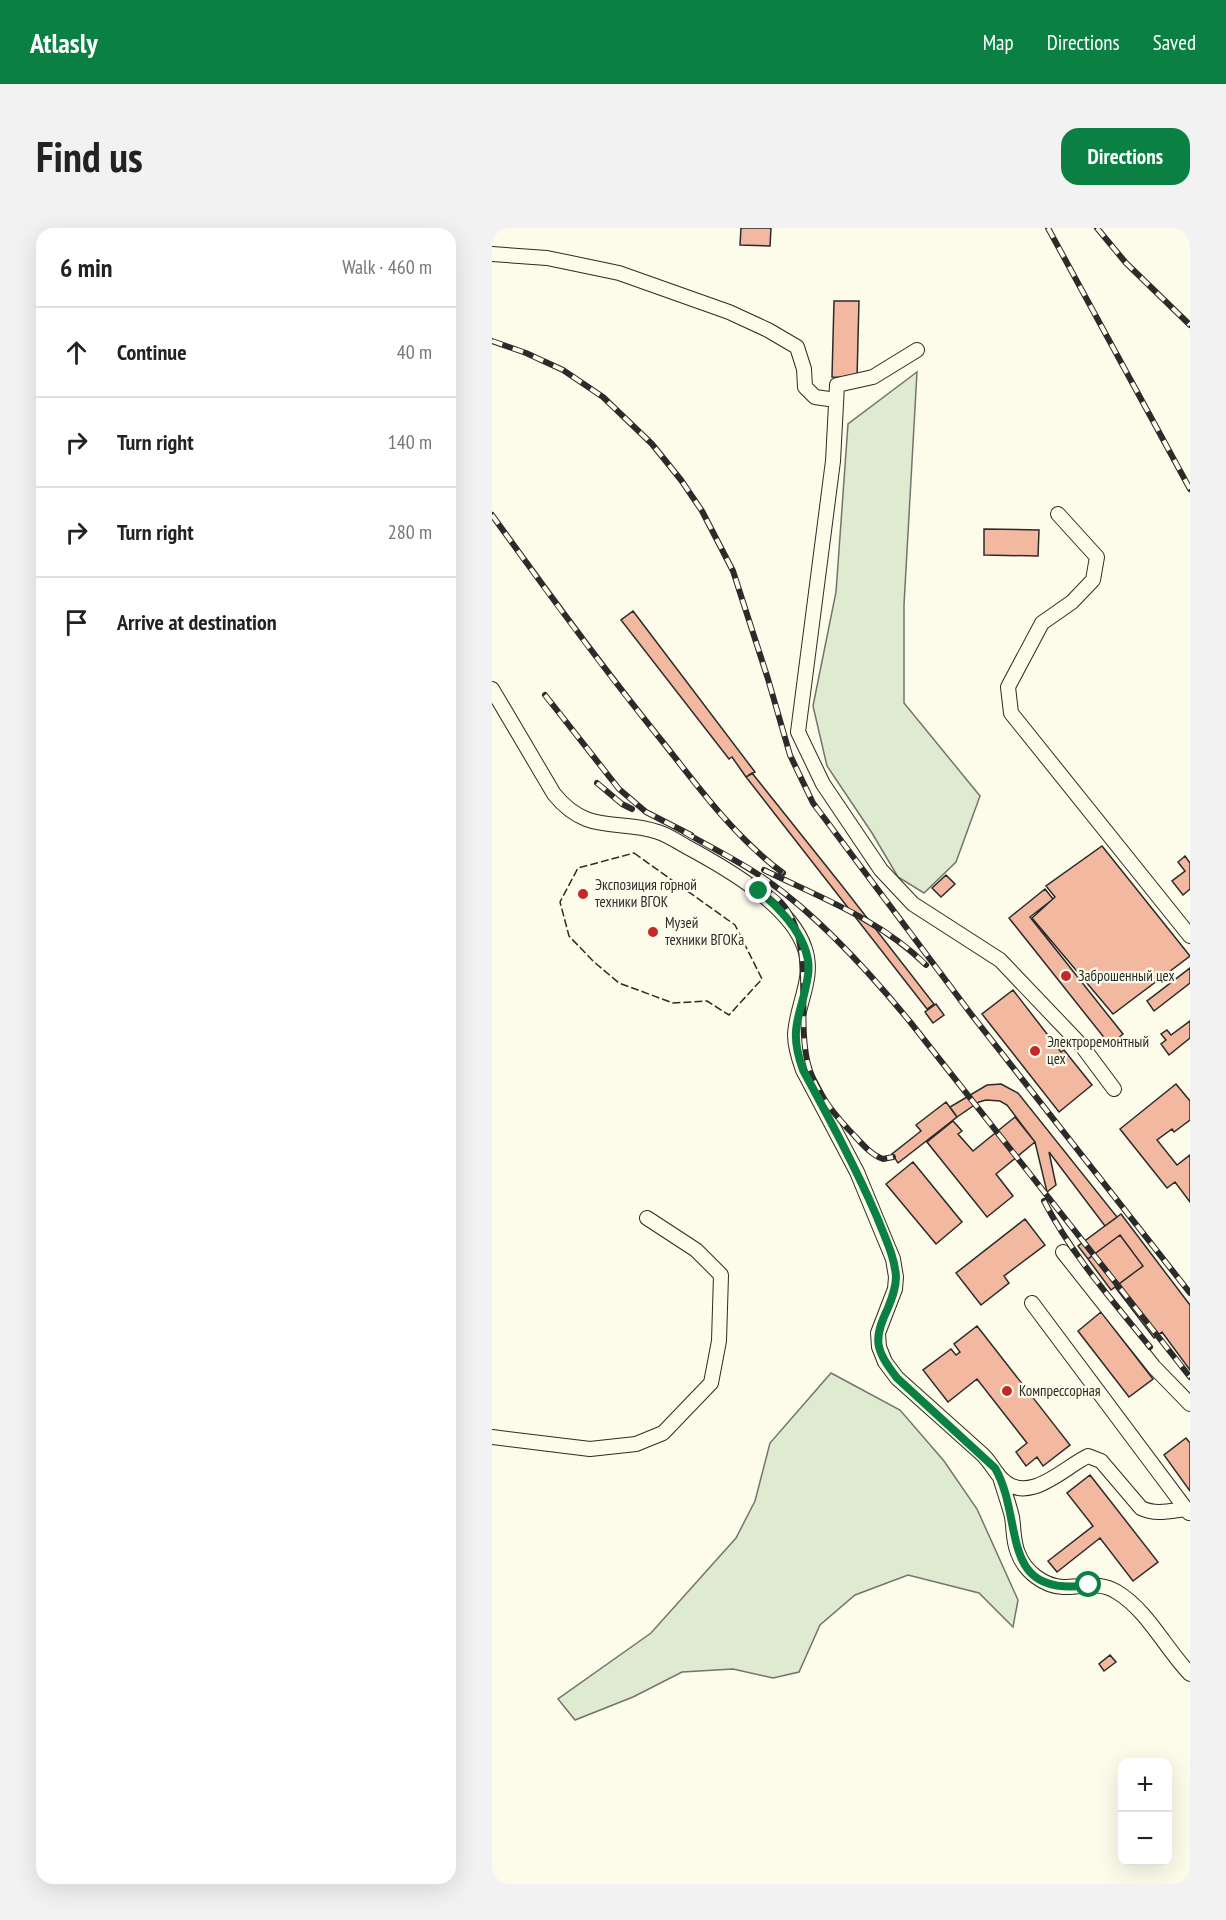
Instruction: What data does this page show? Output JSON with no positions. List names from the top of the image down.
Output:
{
  "places": [
    "Экспозиция горной техники ВГОК",
    "Музей техники ВГОКа",
    "Заброшенный цех",
    "Электроремонтный цех",
    "Компрессорная"
  ],
  "page": {
    "header": "Atlasly",
    "nav": ["Map", "Directions", "Saved"],
    "buttons": "Directions",
    "title": "Find us",
    "heading": ["6 min", "Walk · 460 m"],
    "list": [
      ["Continue", "40 m"],
      ["Turn right", "140 m"],
      ["Turn right", "280 m"],
      "Arrive at destination"
    ],
    "map_buttons": ["+", "−"]
  }
}
